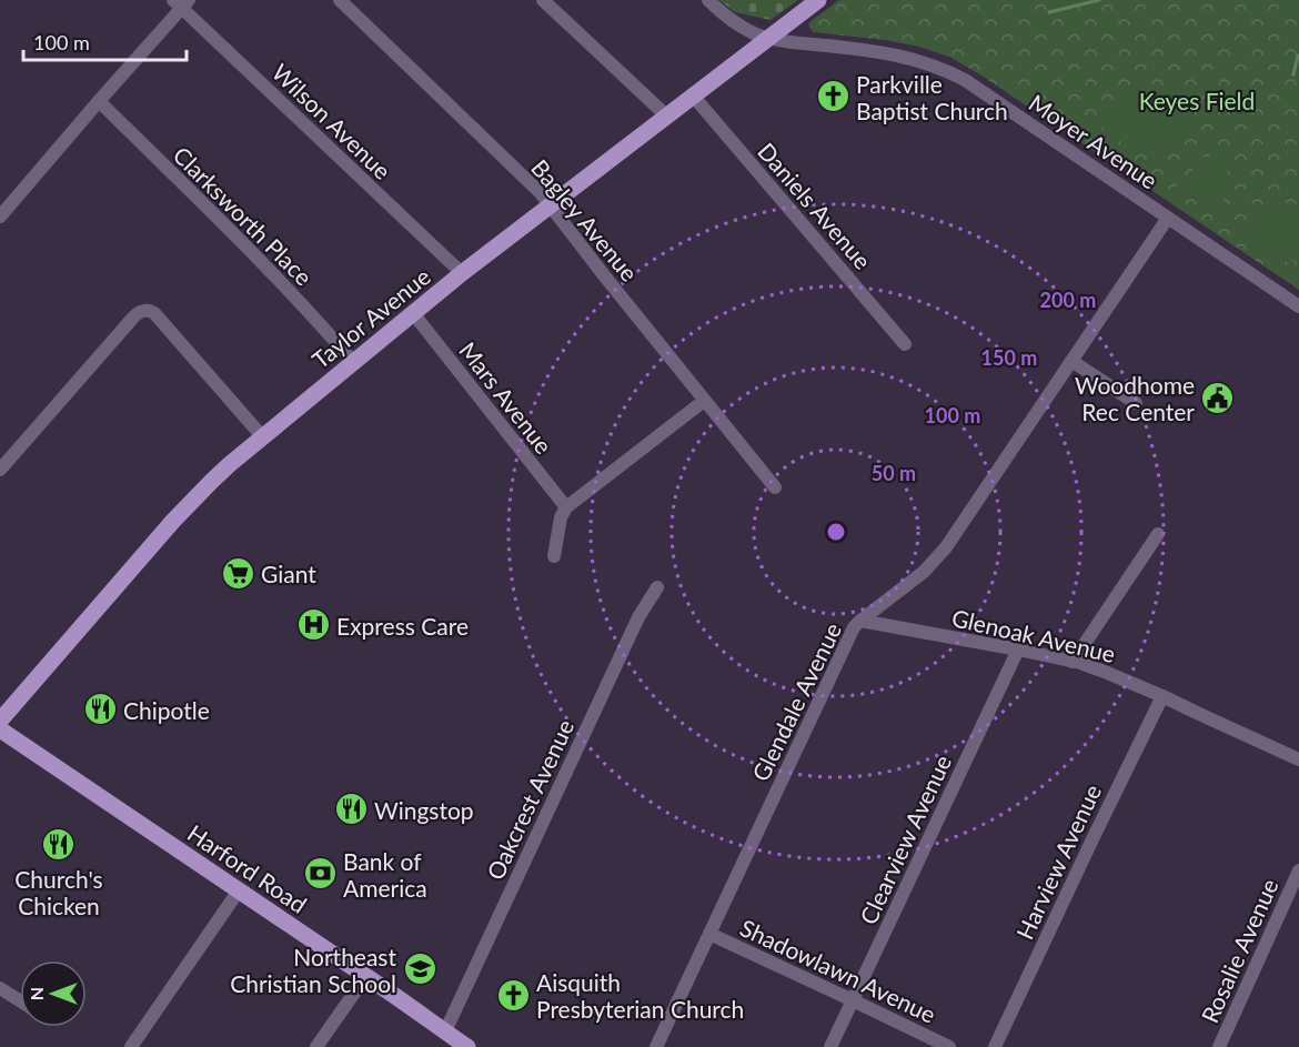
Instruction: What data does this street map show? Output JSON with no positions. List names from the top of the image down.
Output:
{
  "streets": {
    "main road": ["Taylor Avenue", "Harford Road"],
    "street": [
      "Wilson Avenue",
      "Moyer Avenue",
      "Daniels Avenue",
      "Clarksworth Place",
      "Bagley Avenue",
      "Mars Avenue",
      "Glenoak Avenue",
      "Glendale Avenue",
      "Oakcrest Avenue",
      "Clearview Avenue",
      "Harview Avenue",
      "Rosalie Avenue",
      "Shadowlawn Avenue"
    ]
  },
  "crossings": [
    ["Wilson Avenue", "Taylor Avenue"],
    ["Moyer Avenue", "Taylor Avenue"],
    ["Moyer Avenue", "Glendale Avenue"],
    ["Daniels Avenue", "Taylor Avenue"],
    ["Clarksworth Place", "Taylor Avenue"],
    ["Bagley Avenue", "Taylor Avenue"],
    ["Taylor Avenue", "Mars Avenue"],
    ["Glenoak Avenue", "Glendale Avenue"],
    ["Glenoak Avenue", "Clearview Avenue"],
    ["Glenoak Avenue", "Harview Avenue"],
    ["Glendale Avenue", "Shadowlawn Avenue"],
    ["Oakcrest Avenue", "Harford Road"],
    ["Clearview Avenue", "Shadowlawn Avenue"]
  ],
  "parks": ["Keyes Field"],
  "places": {
    "church": ["Parkville Baptist Church", "Aisquith Presbyterian Church"],
    "public building": ["Woodhome Rec Center"],
    "supermarket": ["Giant"],
    "hospital": ["Express Care"],
    "restaurant": ["Chipotle", "Wingstop", "Church's Chicken"],
    "bank": ["Bank of America"],
    "school or university": ["Northeast Christian School"]
  },
  "scale_bar": "100 m",
  "north": "left",
  "rings": [
    "200 m",
    "150 m",
    "100 m",
    "50 m"
  ]
}
